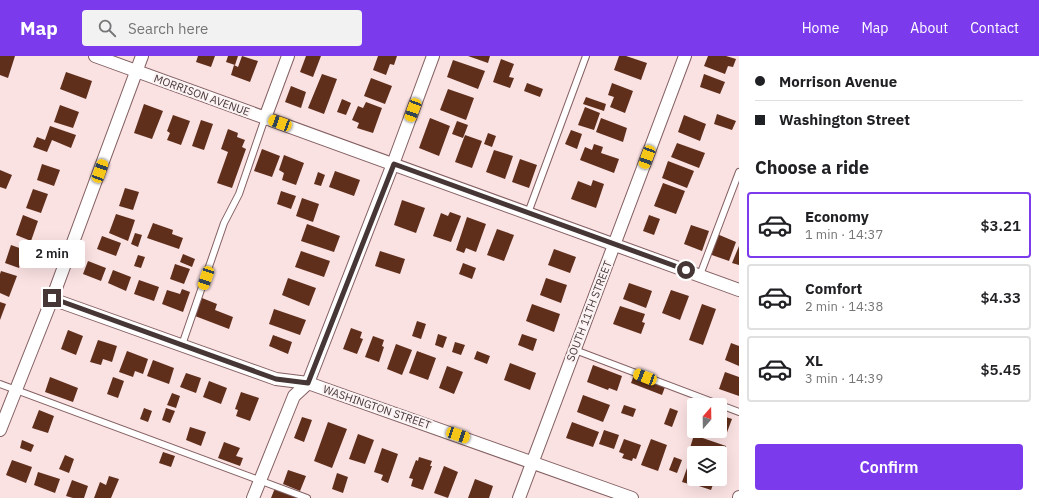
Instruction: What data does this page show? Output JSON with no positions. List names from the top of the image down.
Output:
{
  "streets": {
    "street": ["MORRISON AVENUE", "SOUTH 11TH STREET", "WASHINGTON STREET"]
  },
  "crossings": [
    ["MORRISON AVENUE", "SOUTH 11TH STREET"],
    ["SOUTH 11TH STREET", "WASHINGTON STREET"]
  ],
  "north": "top",
  "page": {
    "header": "Map",
    "search": "Search here",
    "nav": [
      "Home",
      "Map",
      "About",
      "Contact"
    ],
    "banner": ["Morrison Avenue", "Washington Street"],
    "heading": "Choose a ride",
    "list": [
      {
        "name": "Economy",
        "note": "1 min · 14:37",
        "value": "$3.21"
      },
      {
        "name": "Comfort",
        "note": "2 min · 14:38",
        "value": "$4.33"
      },
      {
        "name": "XL",
        "note": "3 min · 14:39",
        "value": "$5.45"
      }
    ],
    "bubble": "2 min",
    "buttons": "Confirm"
  }
}
